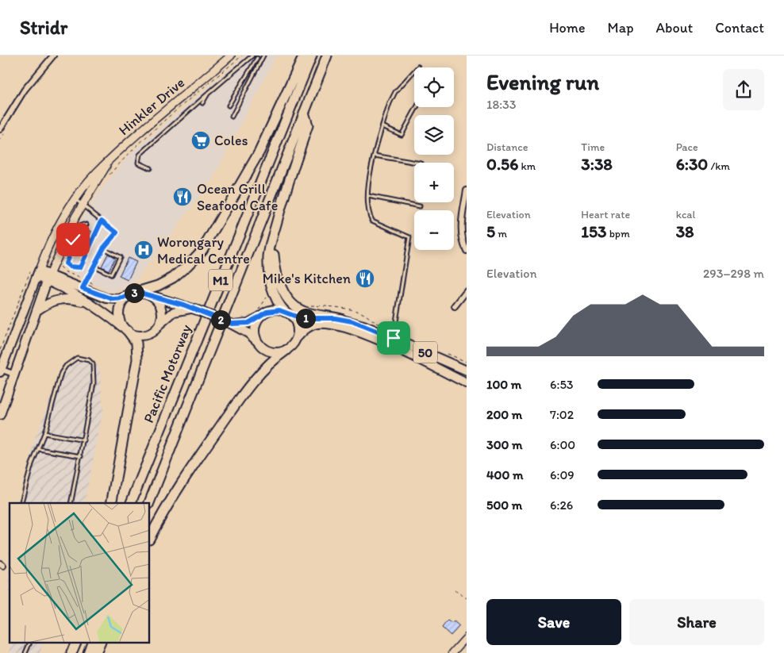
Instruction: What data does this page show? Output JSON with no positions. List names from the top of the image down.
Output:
{
  "streets": {
    "highway": ["M1", "Pacific Motorway"],
    "main road": ["Hinkler Drive", "50"]
  },
  "crossings": [
    ["Hinkler Drive", "50"]
  ],
  "places": {
    "supermarket": ["Coles"],
    "restaurant": ["Ocean Grill Seafood Cafe", "Mike's Kitchen"],
    "hospital": ["Worongary Medical Centre"]
  },
  "page": {
    "header": "Stridr",
    "nav": [
      "Home",
      "Map",
      "About",
      "Contact"
    ],
    "heading": ["Evening run", "18:33"],
    "map_buttons": ["+", "−"],
    "stats": [
      ["Distance", "0.56 km"],
      ["Time", "3:38"],
      ["Pace", "6:30 /km"],
      ["Elevation", "5 m"],
      ["Heart rate", "153 bpm"],
      ["kcal", "38"]
    ],
    "chart": ["Elevation", "293–298 m"],
    "pins": ["3", "1", "2"],
    "list": [
      {
        "name": "100 m",
        "note": "6:53"
      },
      {
        "name": "200 m",
        "note": "7:02"
      },
      {
        "name": "300 m",
        "note": "6:00"
      },
      {
        "name": "400 m",
        "note": "6:09"
      },
      {
        "name": "500 m",
        "note": "6:26"
      }
    ],
    "buttons": ["Save", "Share"]
  }
}
